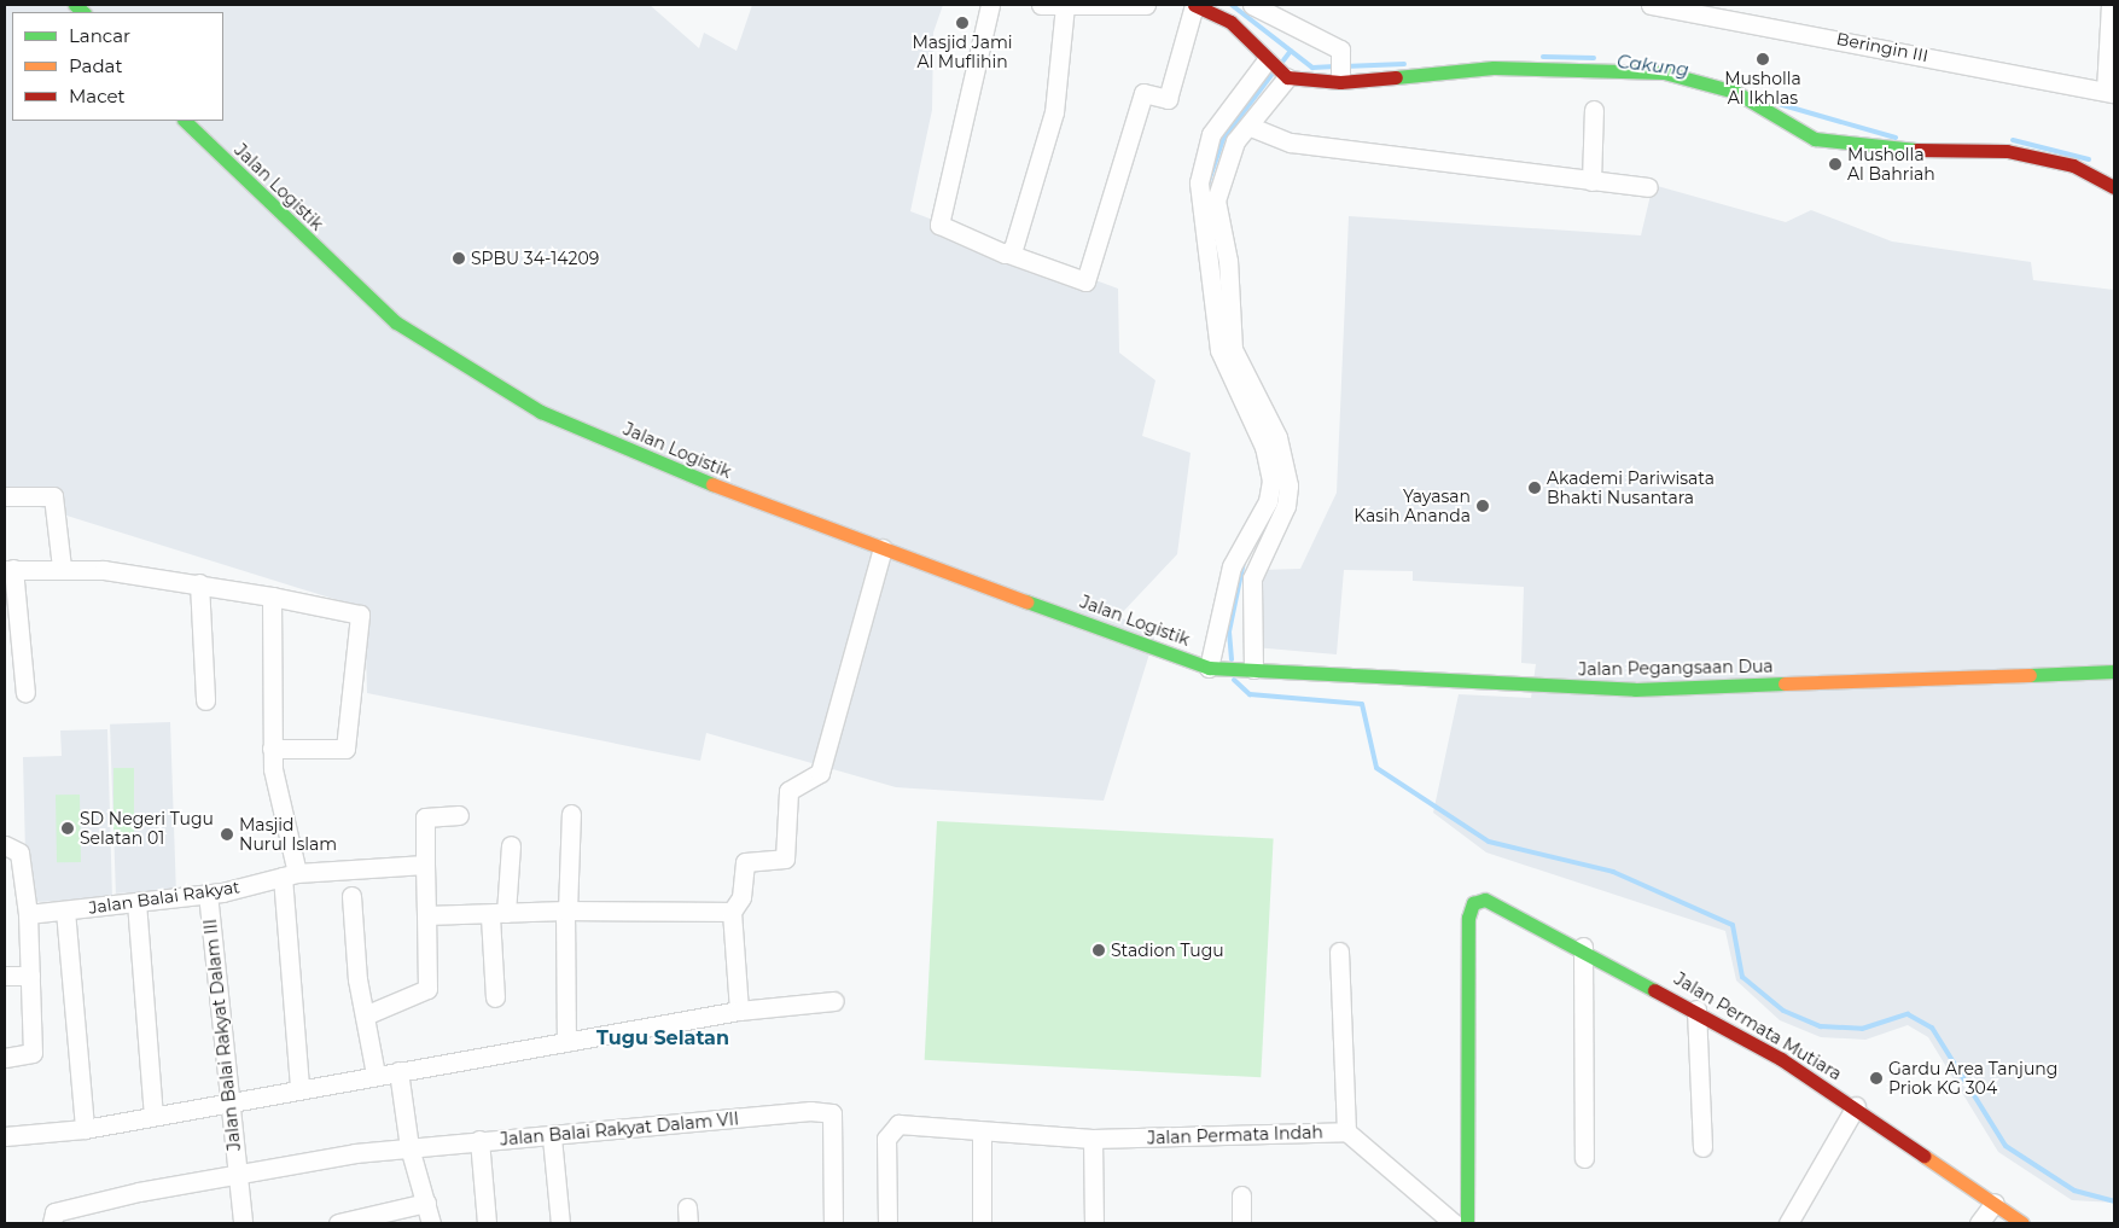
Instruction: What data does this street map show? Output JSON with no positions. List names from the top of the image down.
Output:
{
  "streets": {
    "main road": ["Jalan Logistik", "Jalan Pegangsaan Dua", "Jalan Permata Mutiara"],
    "street": [
      "Beringin III",
      "Jalan Balai Rakyat",
      "Jalan Balai Rakyat Dalam III",
      "Jalan Balai Rakyat Dalam VII",
      "Jalan Permata Indah"
    ]
  },
  "crossings": [
    ["Jalan Logistik", "Jalan Pegangsaan Dua"],
    ["Jalan Balai Rakyat", "Jalan Balai Rakyat Dalam III"],
    ["Jalan Balai Rakyat Dalam III", "Jalan Balai Rakyat Dalam VII"]
  ],
  "districts": ["Tugu Selatan"],
  "water": ["Cakung"],
  "places": [
    "Masjid Jami Al Muflihin",
    "Musholla Al Ikhlas",
    "Musholla Al Bahriah",
    "SPBU 34-14209",
    "Akademi Pariwisata Bhakti Nusantara",
    "Yayasan Kasih Ananda",
    "SD Negeri Tugu Selatan 01",
    "Masjid Nurul Islam",
    "Stadion Tugu",
    "Gardu Area Tanjung Priok KG 304"
  ],
  "legend": ["Lancar", "Padat", "Macet"]
}
